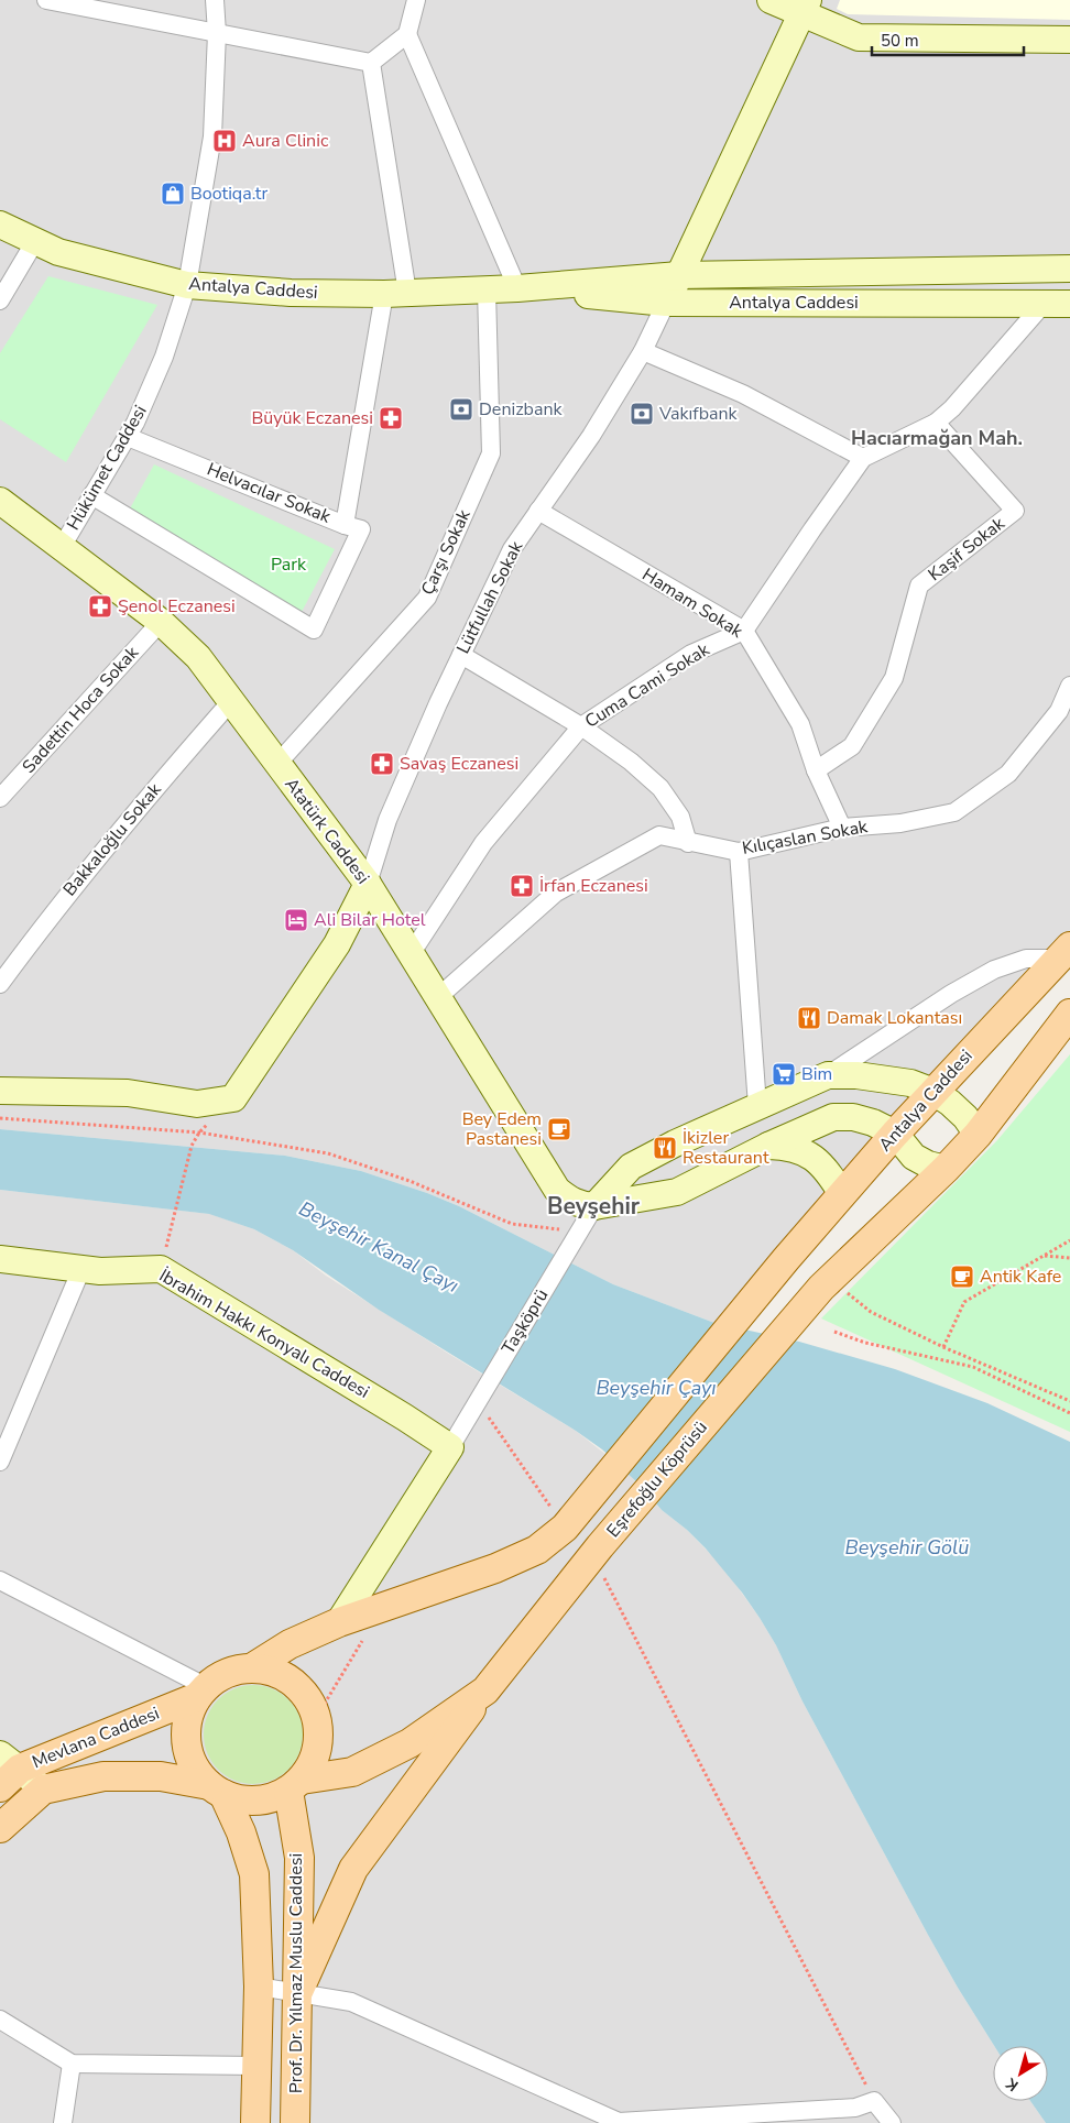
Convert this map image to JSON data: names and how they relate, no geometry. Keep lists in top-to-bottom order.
{
  "streets": {
    "main road": [
      "Antalya Caddesi",
      "Atatürk Caddesi",
      "İbrahim Hakkı Konyalı Caddesi",
      "Eşrefoğlu Köprüsü",
      "Mevlana Caddesi",
      "Prof. Dr. Yılmaz Muslu Caddesi"
    ],
    "street": [
      "Hükümet Caddesi",
      "Helvacılar Sokak",
      "Kaşif Sokak",
      "Çarşı Sokak",
      "Lütfullah Sokak",
      "Hamam Sokak",
      "Cuma Cami Sokak",
      "Sadettin Hoca Sokak",
      "Kılıçaslan Sokak",
      "Bakkaloğlu Sokak",
      "Taşköprü"
    ]
  },
  "crossings": [
    ["Antalya Caddesi", "Hükümet Caddesi"],
    ["Antalya Caddesi", "Helvacılar Sokak"],
    ["Antalya Caddesi", "Çarşı Sokak"],
    ["Antalya Caddesi", "Lütfullah Sokak"],
    ["Antalya Caddesi", "Atatürk Caddesi"],
    ["Hükümet Caddesi", "Helvacılar Sokak"],
    ["Hükümet Caddesi", "Atatürk Caddesi"],
    ["Kaşif Sokak", "Hamam Sokak"],
    ["Çarşı Sokak", "Atatürk Caddesi"],
    ["Lütfullah Sokak", "Hamam Sokak"],
    ["Lütfullah Sokak", "Atatürk Caddesi"],
    ["Hamam Sokak", "Cuma Cami Sokak"],
    ["Hamam Sokak", "Kılıçaslan Sokak"],
    ["Cuma Cami Sokak", "Atatürk Caddesi"],
    ["Sadettin Hoca Sokak", "Atatürk Caddesi"],
    ["Atatürk Caddesi", "Kılıçaslan Sokak"],
    ["Atatürk Caddesi", "Bakkaloğlu Sokak"],
    ["Atatürk Caddesi", "Taşköprü"],
    ["Taşköprü", "İbrahim Hakkı Konyalı Caddesi"],
    ["Mevlana Caddesi", "Prof. Dr. Yılmaz Muslu Caddesi"]
  ],
  "districts": ["Hacıarmağan Mah.", "Beyşehir"],
  "water": ["Beyşehir Kanal Çayı", "Beyşehir Çayı", "Beyşehir Gölü"],
  "parks": ["Park"],
  "places": {
    "hospital": ["Aura Clinic"],
    "shop": ["Bootiqa.tr"],
    "bank": ["Denizbank", "Vakıfbank"],
    "pharmacy": [
      "Büyük Eczanesi",
      "Şenol Eczanesi",
      "Savaş Eczanesi",
      "İrfan Eczanesi"
    ],
    "hotel": ["Ali Bilar Hotel"],
    "restaurant": ["Damak Lokantası", "İkizler Restaurant"],
    "supermarket": ["Bim"],
    "cafe": ["Bey Edem Pastanesi", "Antik Kafe"]
  },
  "scale_bar": "50 m",
  "north": "bottom left"
}
